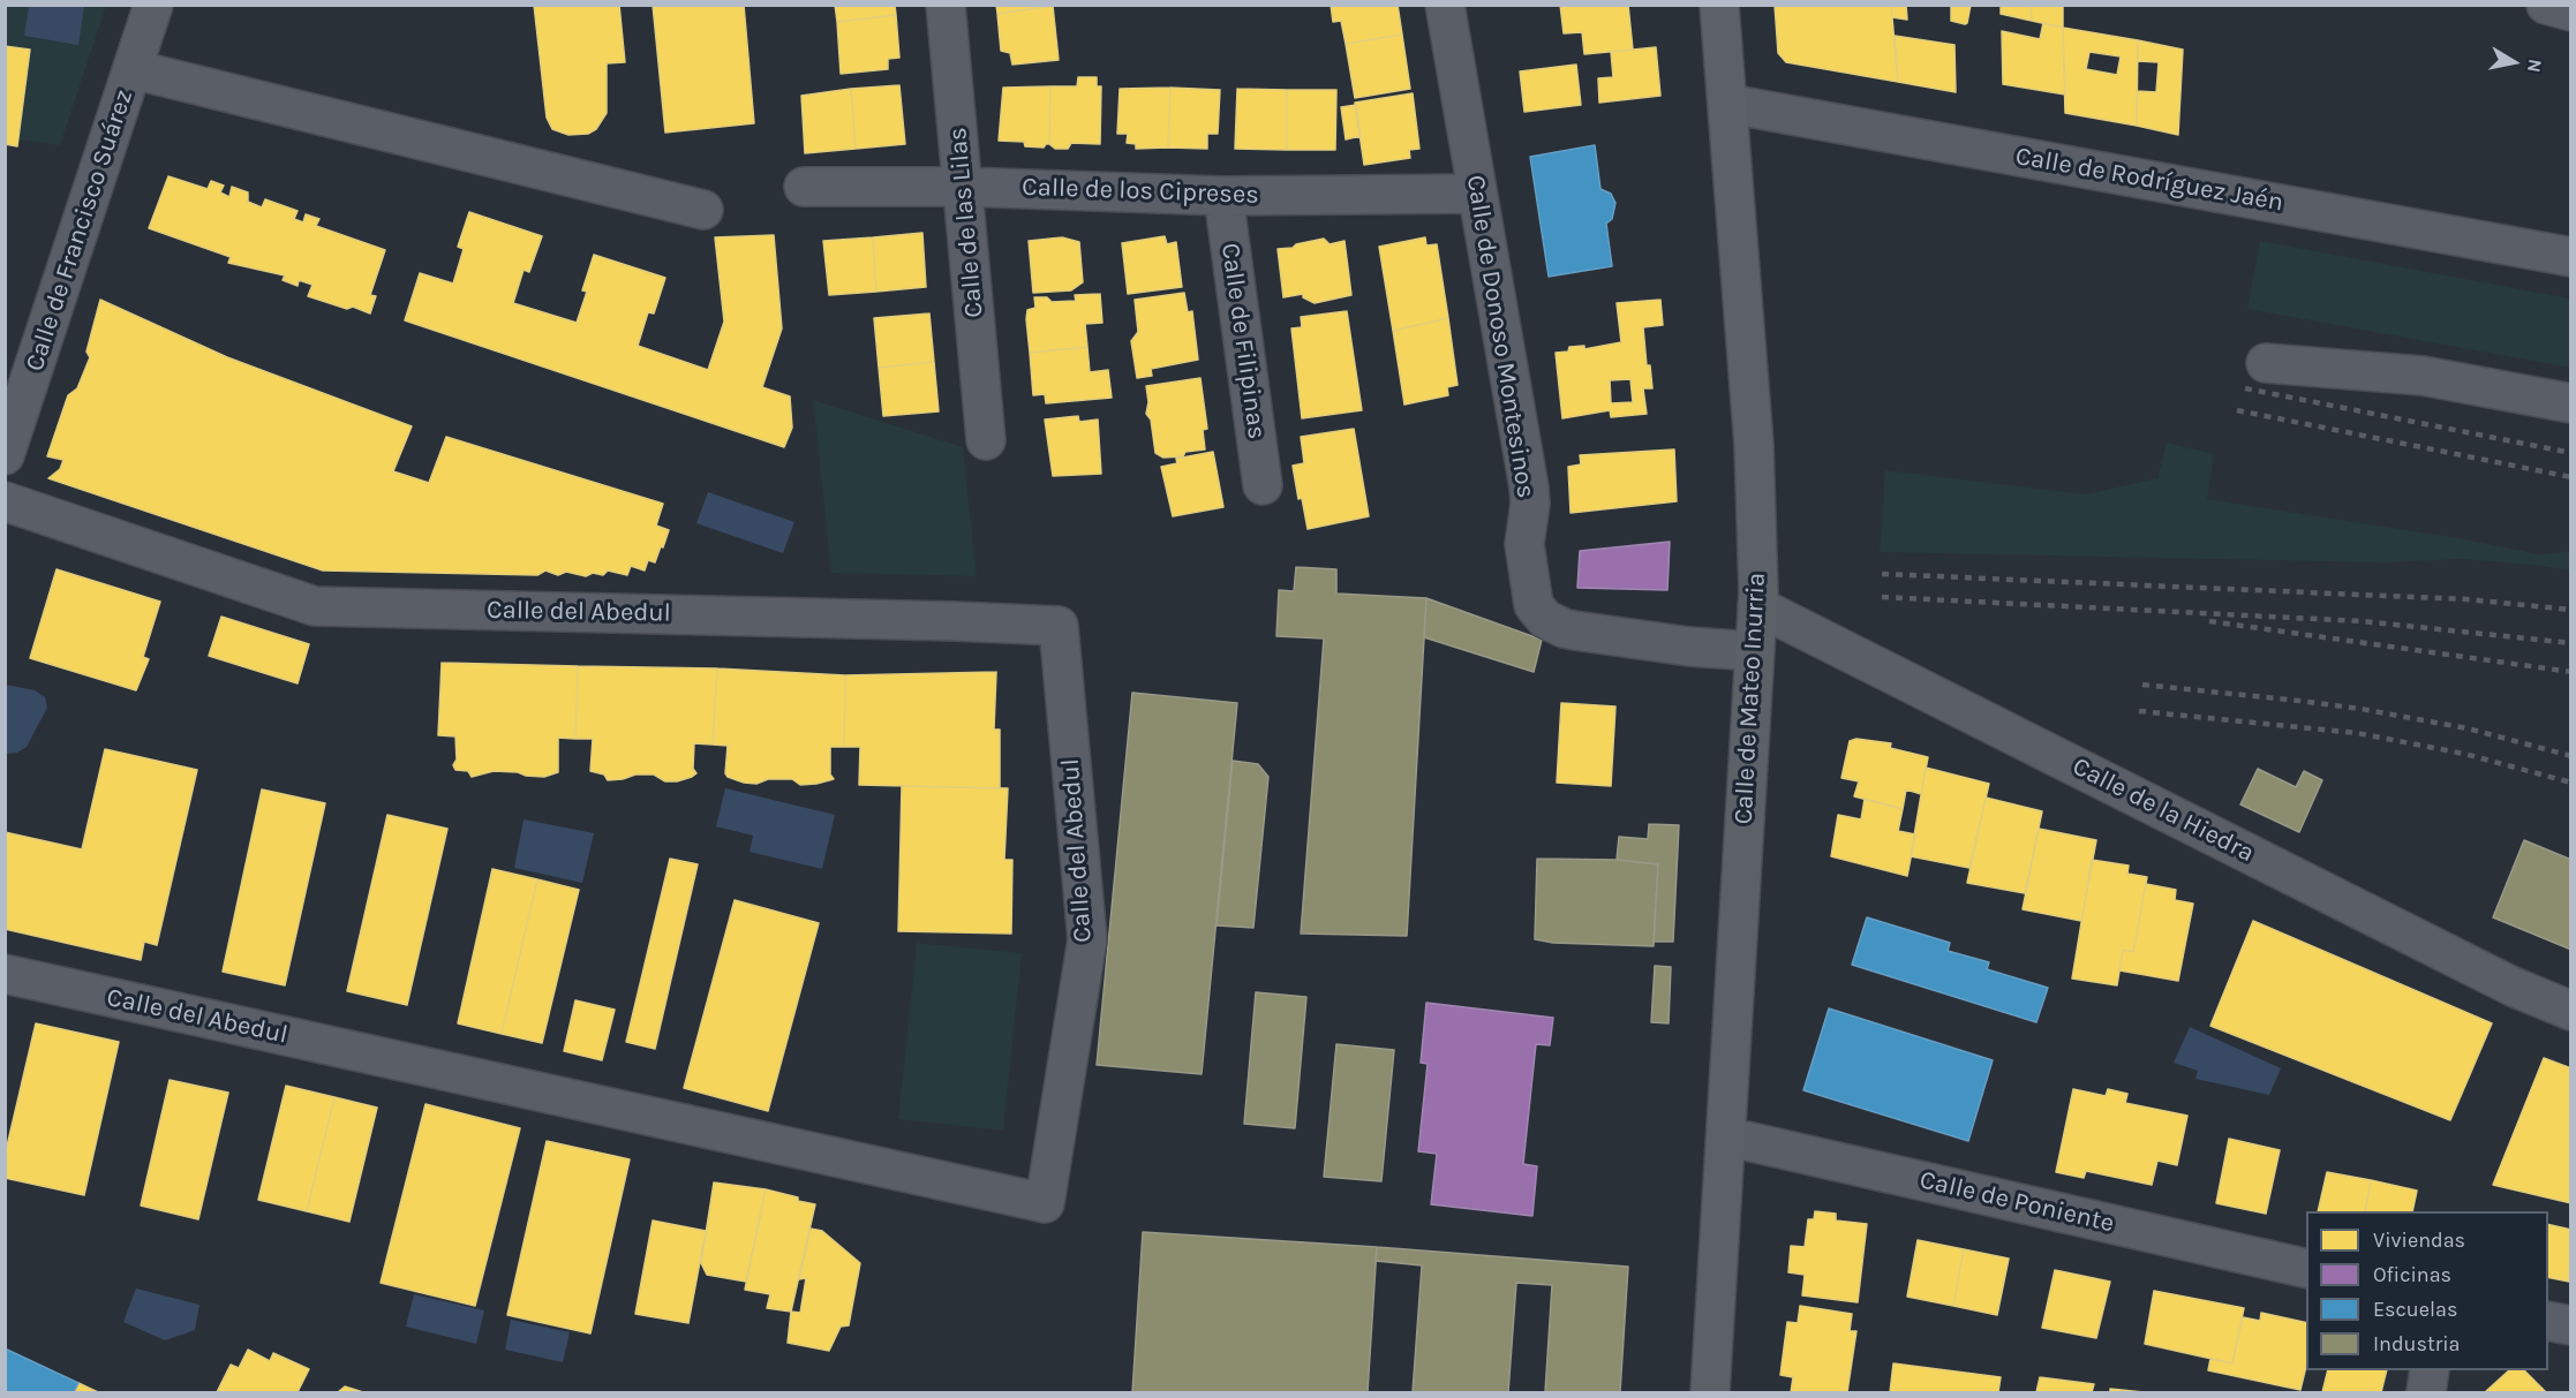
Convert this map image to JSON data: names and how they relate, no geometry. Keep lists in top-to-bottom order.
{
  "streets": {
    "main road": ["Calle de Mateo Inurria"],
    "street": [
      "Calle de Rodríguez Jaén",
      "Calle de los Cipreses",
      "Calle de las Lilas",
      "Calle de Francisco Suárez",
      "Calle de Donoso Montesinos",
      "Calle de Filipinas",
      "Calle del Abedul",
      "Calle de la Hiedra",
      "Calle de Poniente"
    ]
  },
  "crossings": [
    ["Calle de Rodríguez Jaén", "Calle de Mateo Inurria"],
    ["Calle de los Cipreses", "Calle de las Lilas"],
    ["Calle de los Cipreses", "Calle de Donoso Montesinos"],
    ["Calle de los Cipreses", "Calle de Filipinas"],
    ["Calle de Donoso Montesinos", "Calle de Mateo Inurria"],
    ["Calle de Mateo Inurria", "Calle de la Hiedra"],
    ["Calle de Mateo Inurria", "Calle de Poniente"]
  ],
  "legend": [
    "Viviendas",
    "Oficinas",
    "Escuelas",
    "Industria"
  ],
  "north": "right"
}
